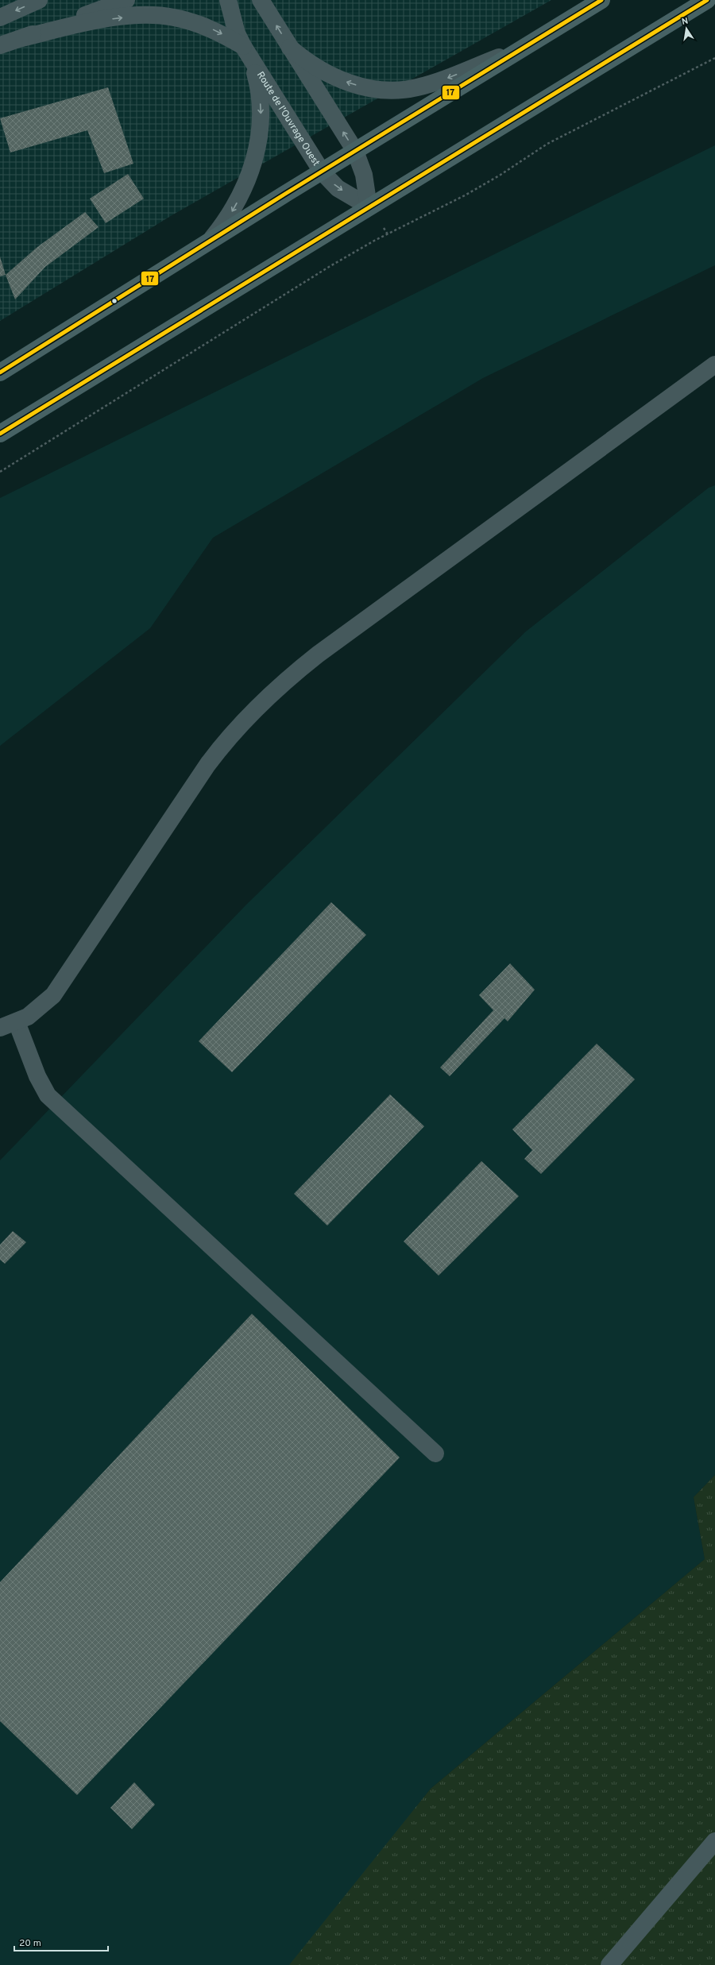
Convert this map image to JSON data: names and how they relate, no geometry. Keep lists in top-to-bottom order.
{
  "streets": {
    "street": ["Route de l'Ouvrage Ouest"]
  },
  "one_way": ["Route de l'Ouvrage Ouest"],
  "lines": ["transit line 17"],
  "scale_bar": "20 m",
  "north": "top"
}
